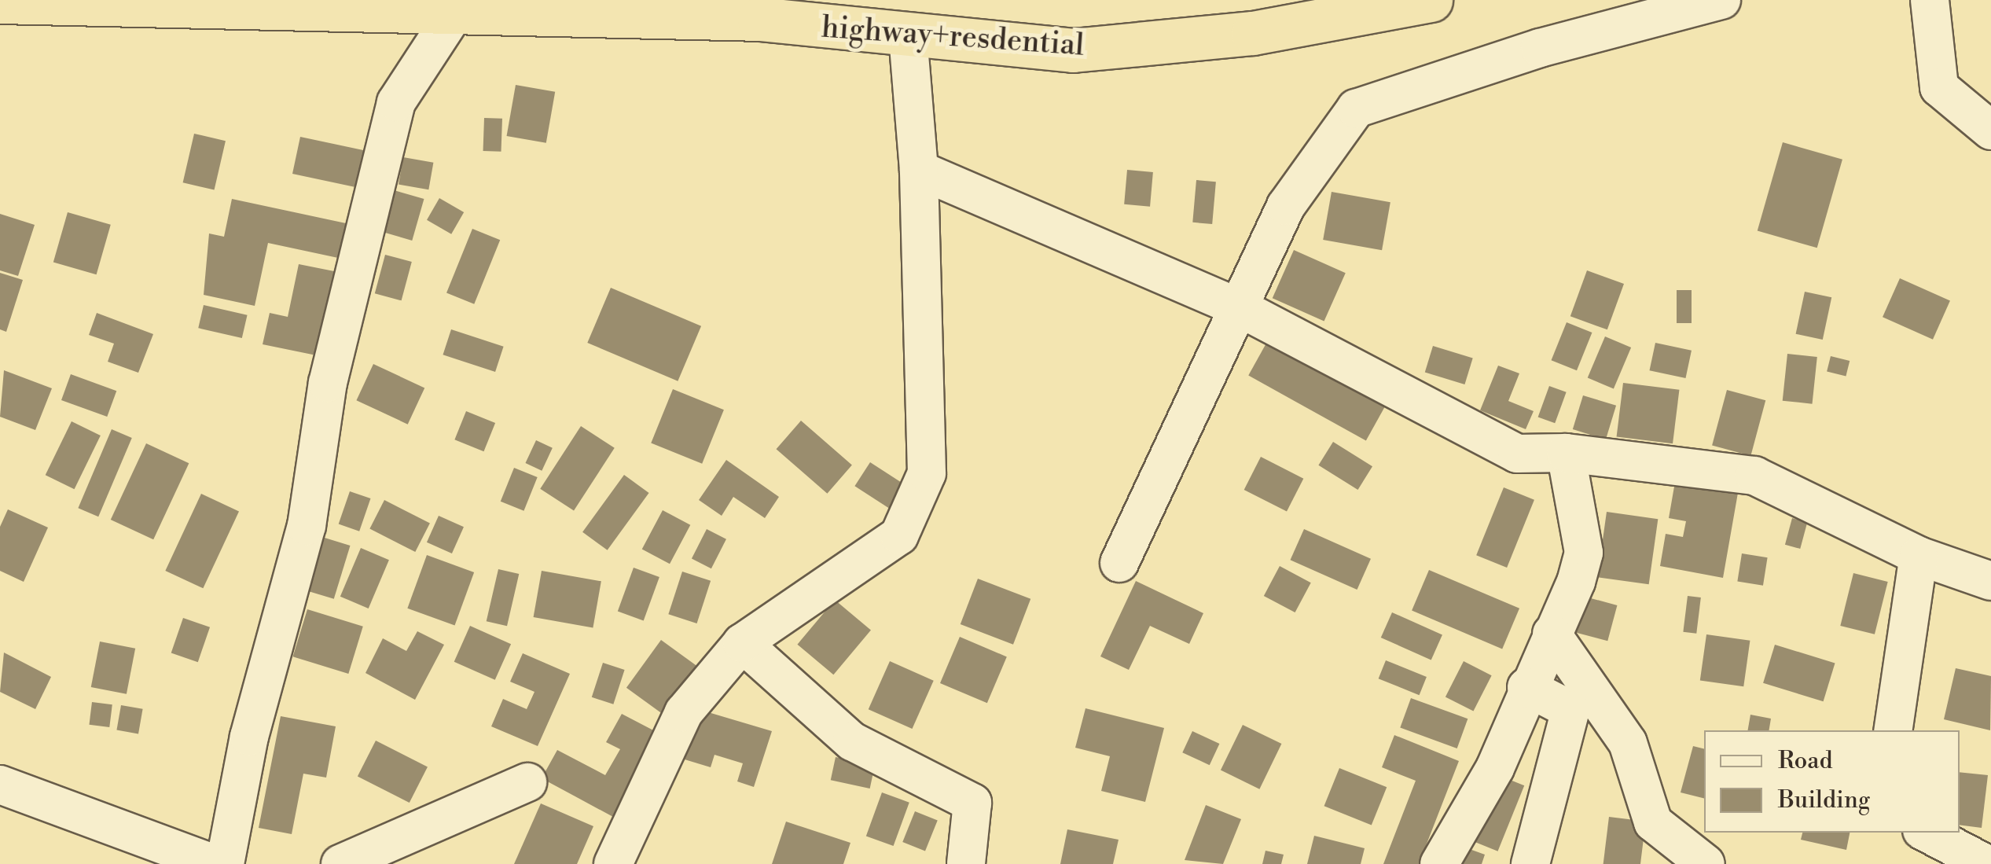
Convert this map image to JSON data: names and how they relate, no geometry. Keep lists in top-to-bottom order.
{
  "streets": {
    "highway": ["highway+resdential"]
  },
  "legend": ["Road", "Building"]
}
